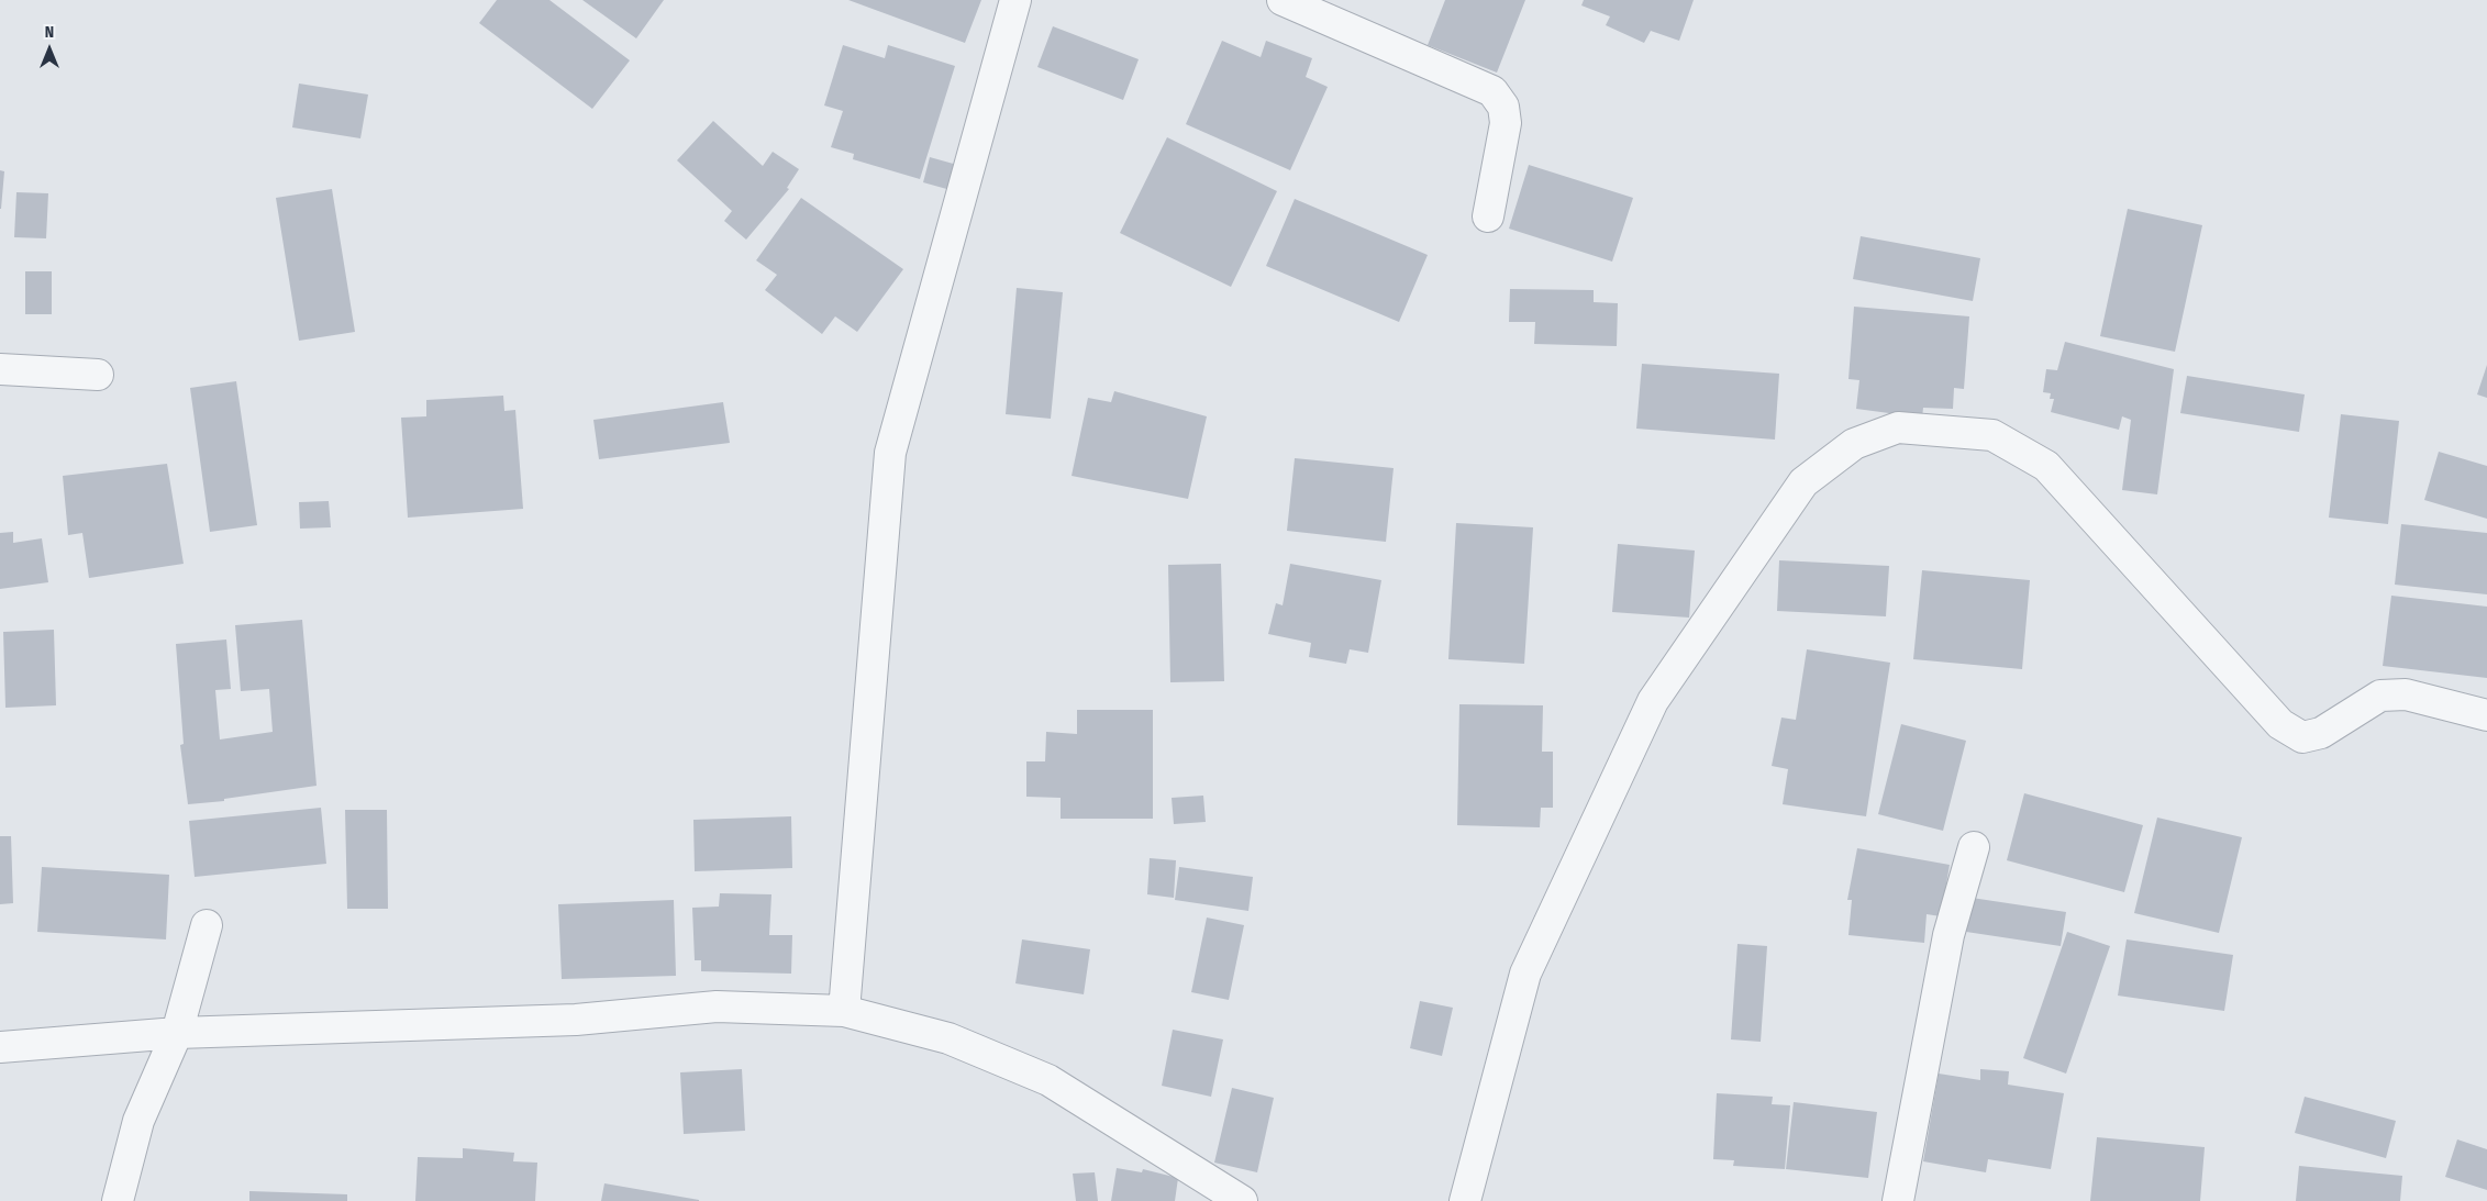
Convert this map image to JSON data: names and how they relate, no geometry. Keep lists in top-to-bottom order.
{
  "north": "top"
}
